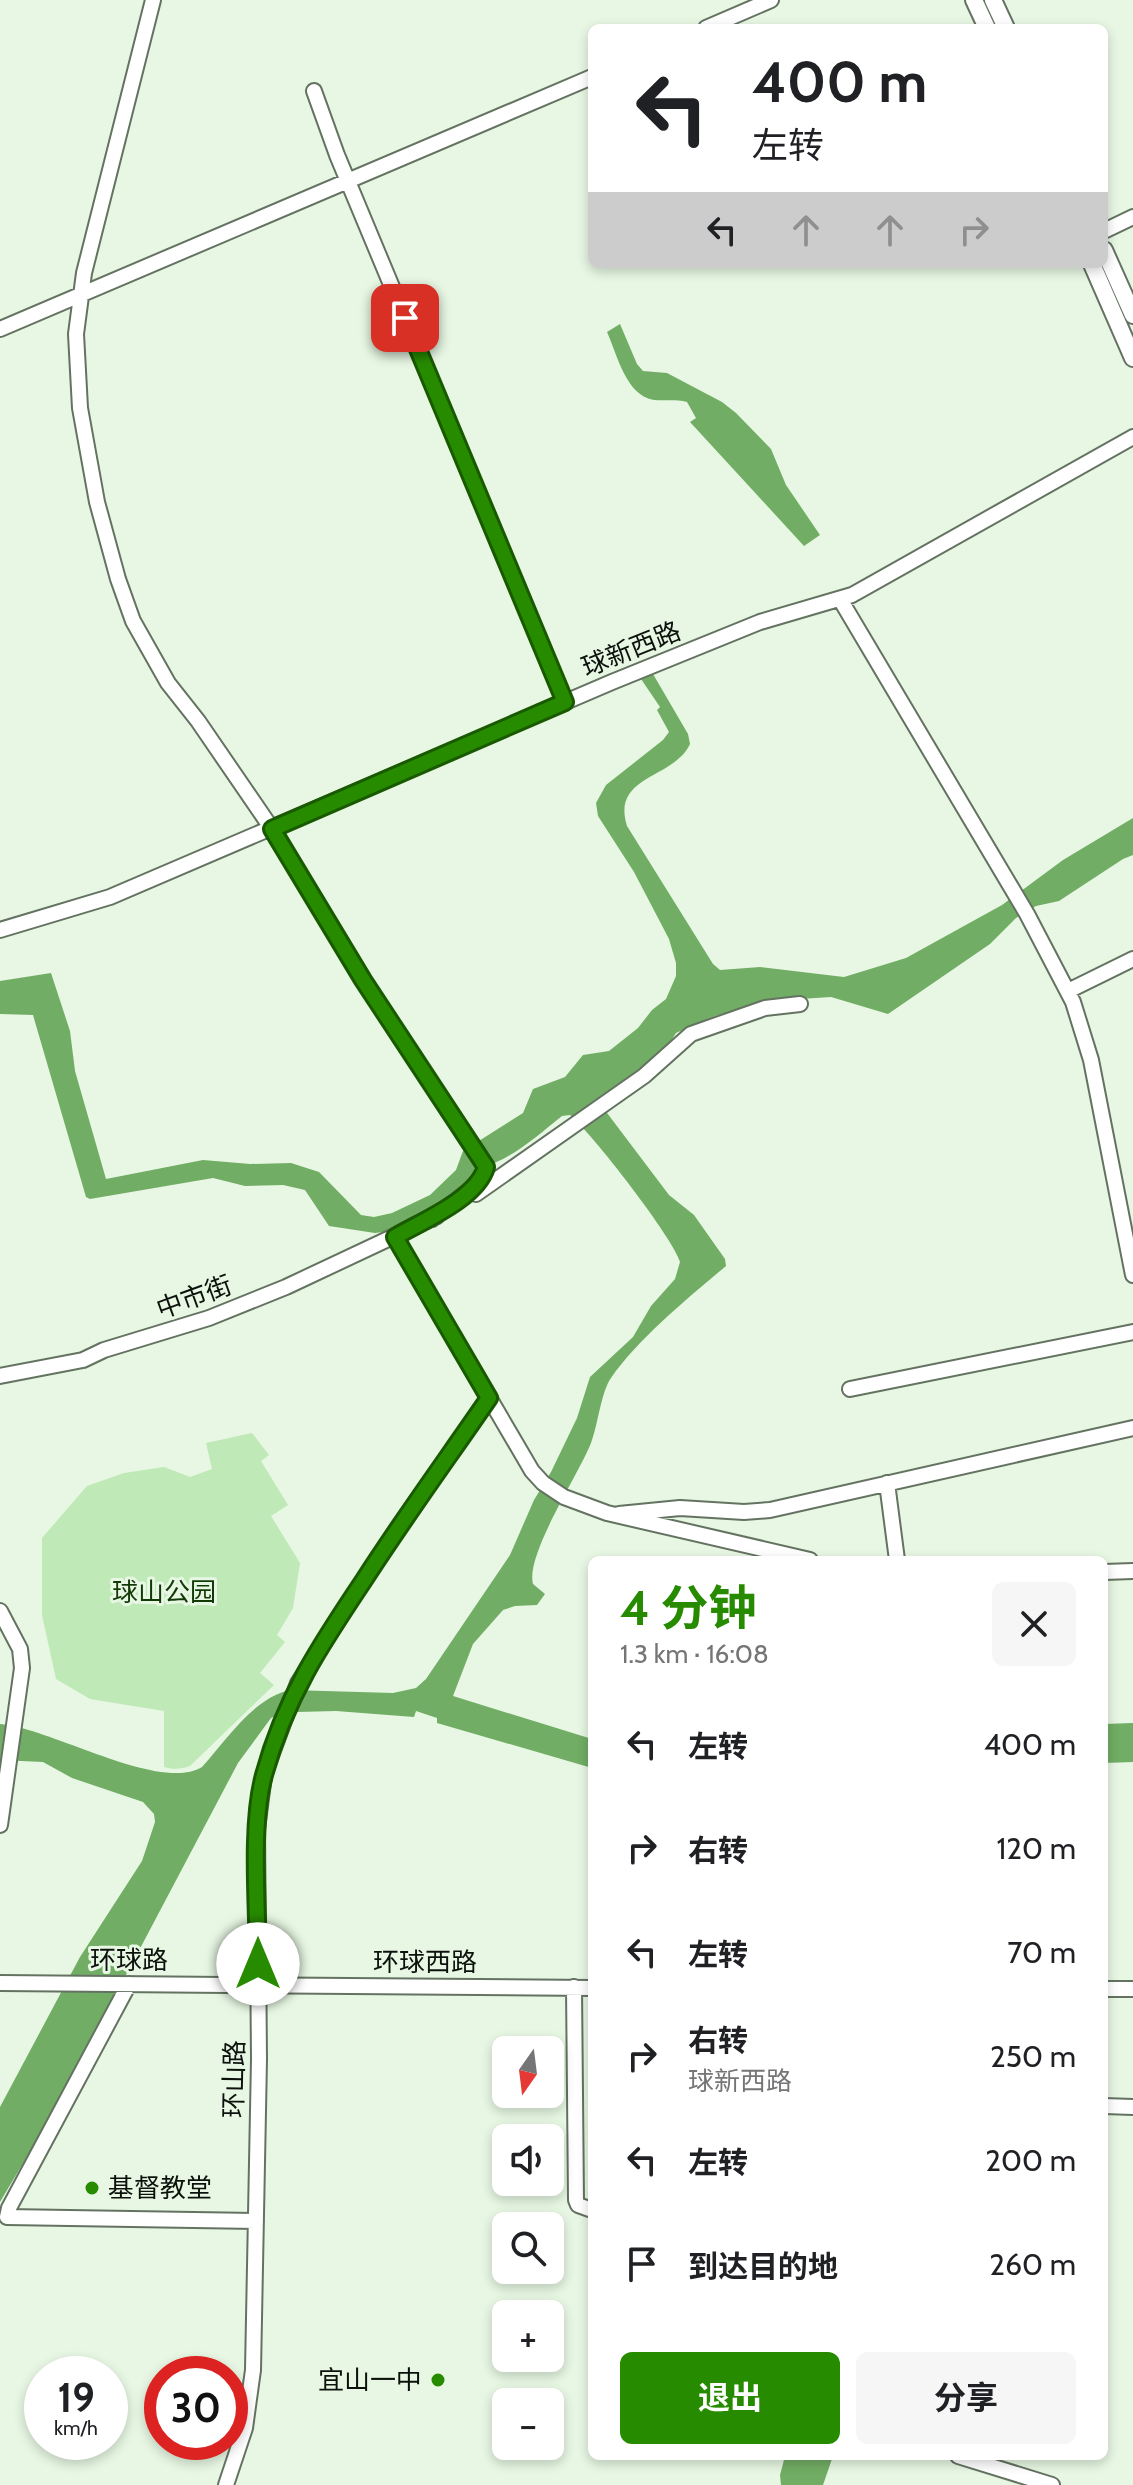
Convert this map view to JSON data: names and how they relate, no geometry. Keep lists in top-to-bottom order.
{
  "streets": {
    "street": [
      "球新西路",
      "中市街",
      "环球路",
      "环球西路",
      "环山路"
    ]
  },
  "crossings": [
    ["环球路", "环球西路"],
    ["环球路", "环山路"],
    ["环球西路", "环山路"]
  ],
  "parks": ["球山公园"],
  "places": ["基督教堂", "宜山一中"],
  "north": "bottom",
  "page": {
    "turn": ["400 m", "左转"],
    "heading": ["4 分钟", "1.3 km · 16:08"],
    "list": [
      {
        "name": "左转",
        "value": "400 m"
      },
      {
        "name": "右转",
        "value": "120 m"
      },
      {
        "name": "左转",
        "value": "70 m"
      },
      {
        "name": "右转",
        "note": "球新西路",
        "value": "250 m"
      },
      {
        "name": "左转",
        "value": "200 m"
      },
      {
        "name": "到达目的地",
        "value": "260 m"
      }
    ],
    "map_buttons": ["+", "−"],
    "buttons": ["退出", "分享"],
    "speed": "19 km/h",
    "limit": "30"
  }
}
